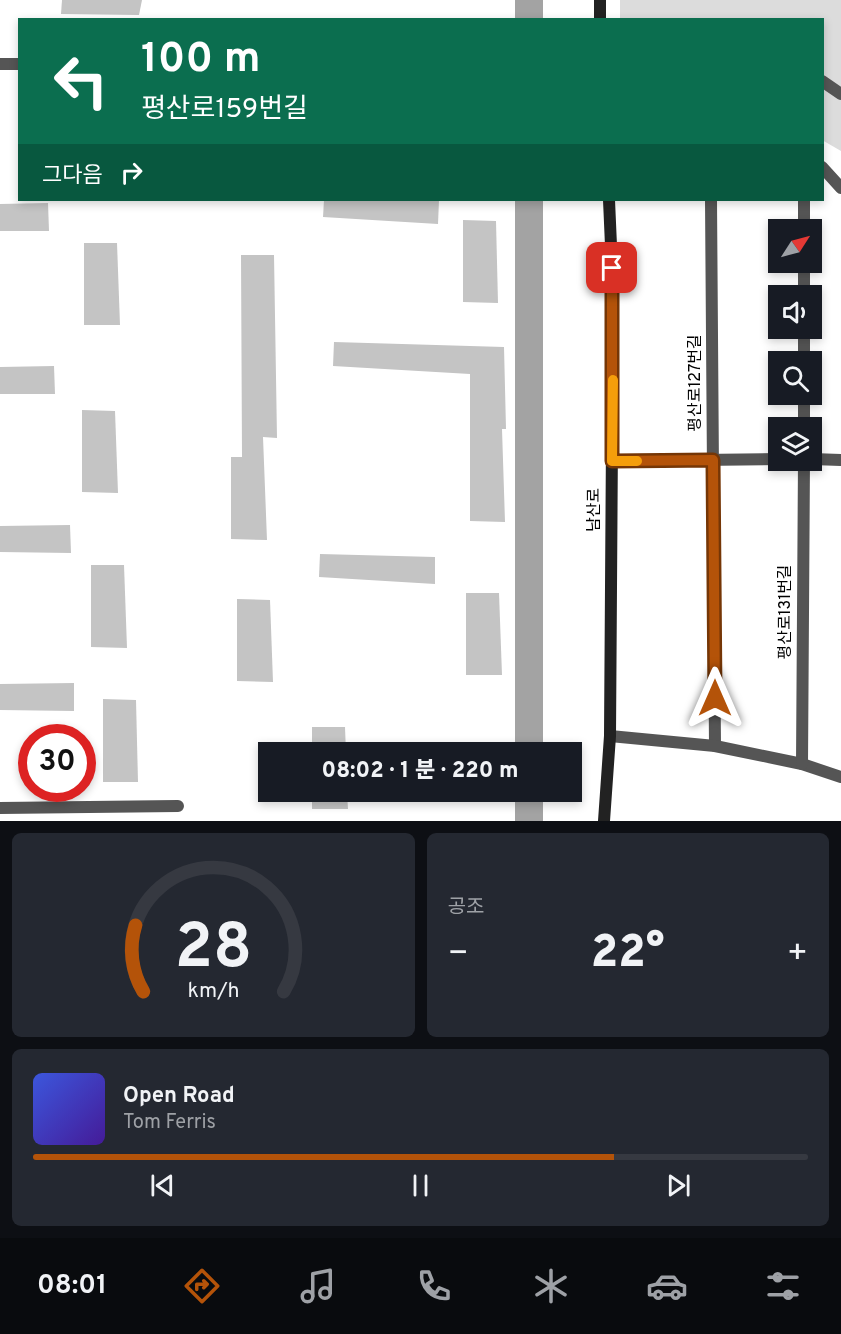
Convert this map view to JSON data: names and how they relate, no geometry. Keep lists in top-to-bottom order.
{
  "streets": {
    "main road": ["남산로"],
    "street": ["평산로127번길", "평산로131번길"]
  },
  "north": "top right",
  "page": {
    "turn": ["100 m", "평산로159번길"],
    "then": "그다음",
    "limit": "30",
    "trip": "08:02 · 1 분 · 220 m",
    "tile": "공조",
    "heat": ["−", "22°", "+"],
    "song": ["Open Road", "Tom Ferris"],
    "tabs": "08:01",
    "gauge": ["28", "km/h"]
  }
}
